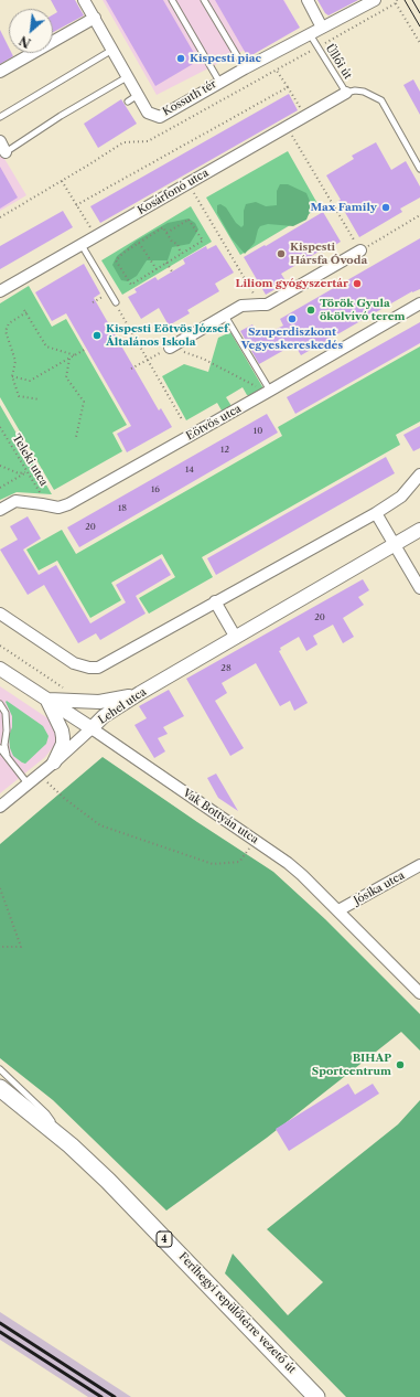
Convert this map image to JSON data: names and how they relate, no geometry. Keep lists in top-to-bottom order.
{
  "streets": {
    "main road": ["4", "Ferihegyi repülőtérre vezető út"],
    "street": [
      "Kossuth tér",
      "Kosárfonó utca",
      "Eötvös utca",
      "Lehel utca",
      "Vak Bottyán utca",
      "Jósika utca"
    ],
    "lane": ["Üllői út"],
    "path": ["Teleki utca"]
  },
  "crossings": [
    ["Üllői út", "Kossuth tér"],
    ["Üllői út", "Kosárfonó utca"],
    ["Eötvös utca", "Teleki utca"],
    ["Lehel utca", "Vak Bottyán utca"],
    ["Vak Bottyán utca", "Jósika utca"]
  ],
  "places": [
    "Kispesti piac",
    "Max Family",
    "Kispesti Hársfa Óvoda",
    "Liliom gyógyszertár",
    "Török Gyula ökölvívó terem",
    "Szuperdiszkont Vegyeskereskedés",
    "Kispesti Eötvös József Általános Iskola",
    "BIHAP Sportcentrum"
  ],
  "house_numbers": [
    "10",
    "12",
    "14",
    "16",
    "18",
    "20",
    "20",
    "28"
  ],
  "north": "bottom left"
}
